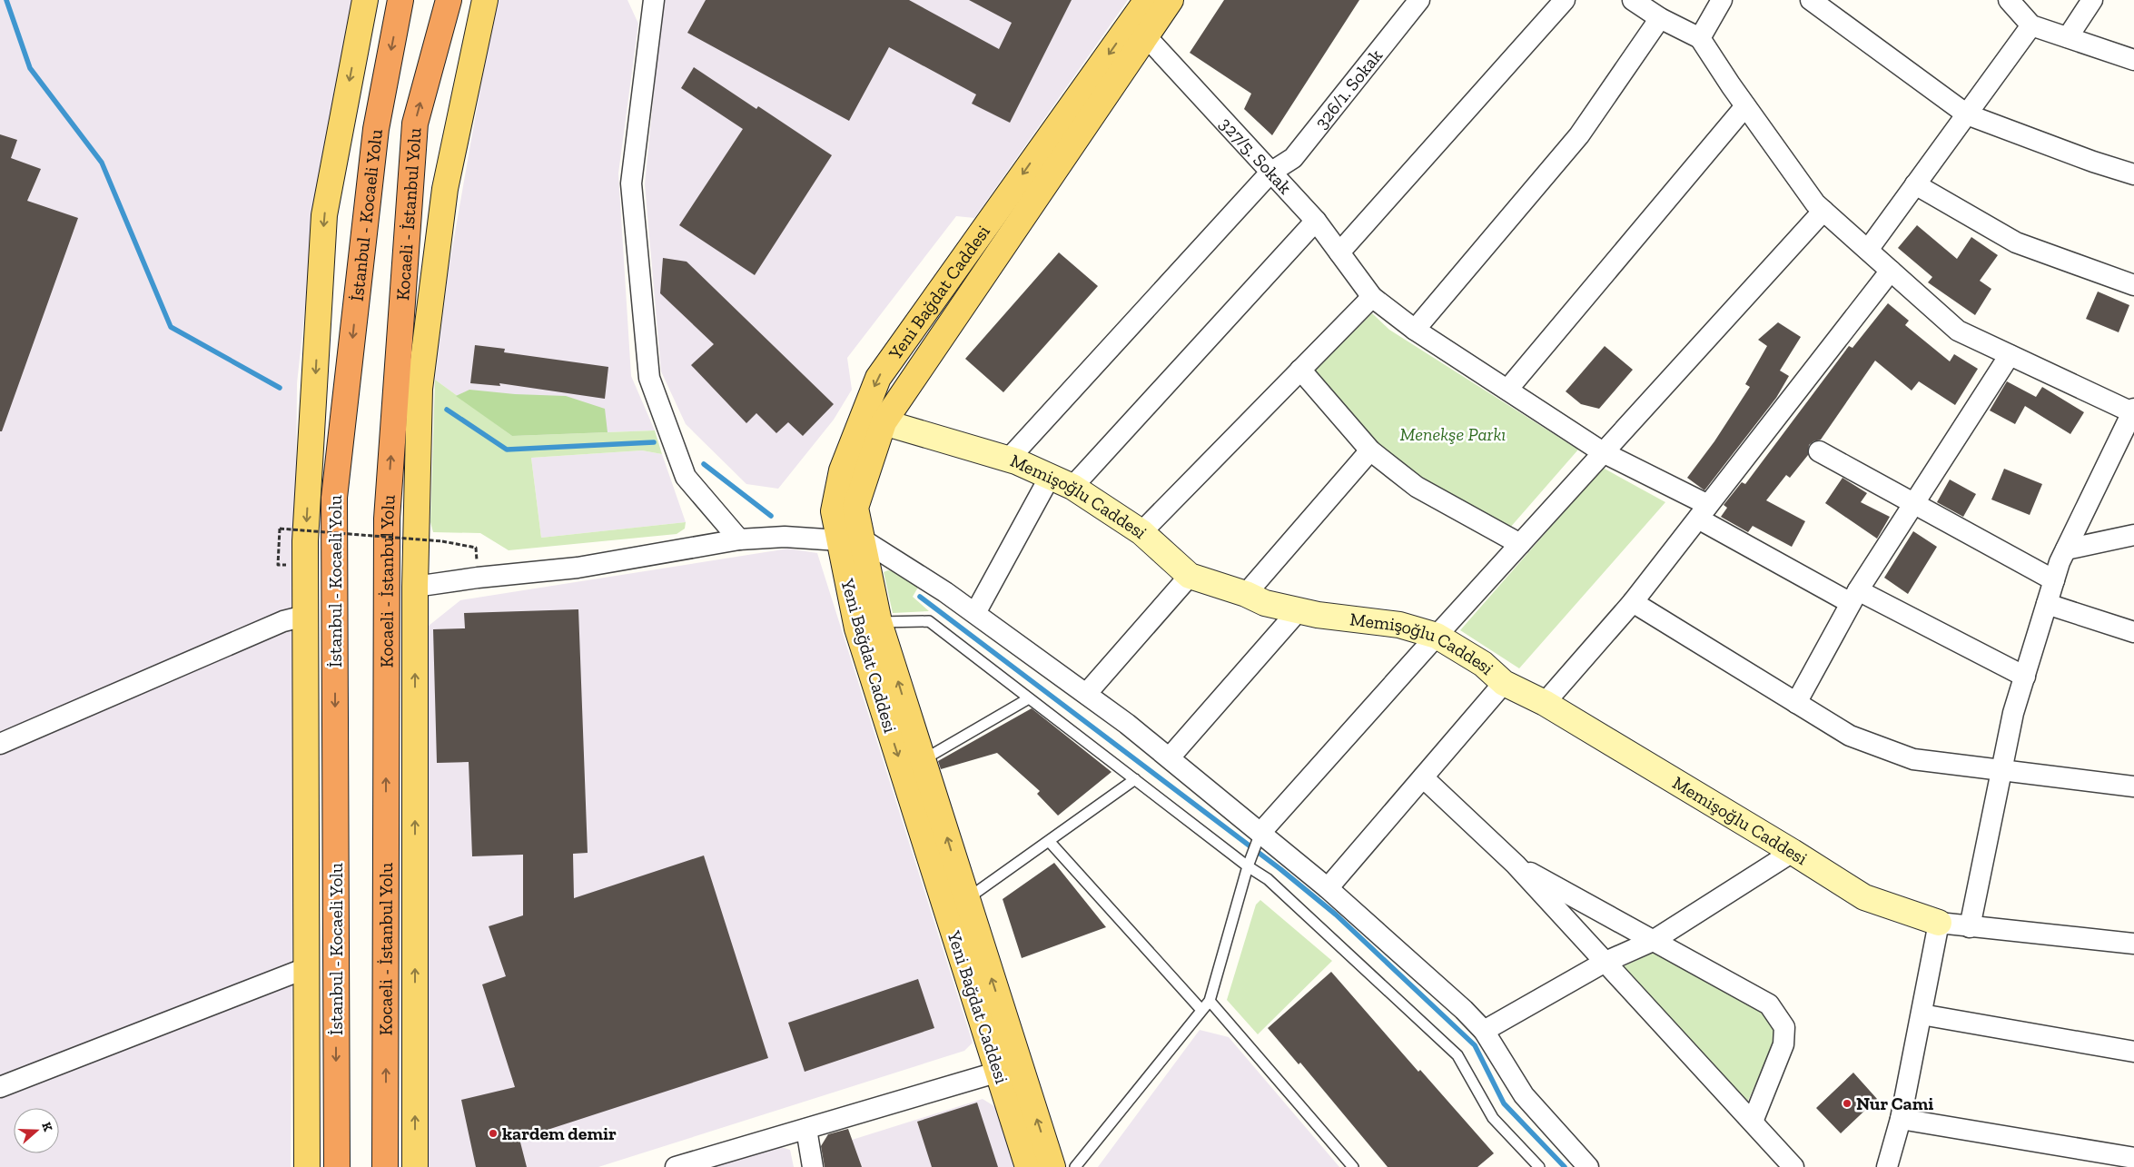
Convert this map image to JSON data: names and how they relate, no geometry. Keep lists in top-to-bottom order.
{
  "streets": {
    "highway": ["Kocaeli - İstanbul Yolu", "İstanbul - Kocaeli Yolu"],
    "main road": ["Yeni Bağdat Caddesi"],
    "street": ["326/1. Sokak", "327/5. Sokak", "Memişoğlu Caddesi"]
  },
  "crossings": [
    ["326/1. Sokak", "327/5. Sokak"],
    ["326/1. Sokak", "Memişoğlu Caddesi"],
    ["327/5. Sokak", "Yeni Bağdat Caddesi"],
    ["Yeni Bağdat Caddesi", "Memişoğlu Caddesi"]
  ],
  "one_way": ["Kocaeli - İstanbul Yolu", "İstanbul - Kocaeli Yolu"],
  "parks": ["Menekşe Parkı"],
  "places": ["Nur Cami", "kardem demir"],
  "north": "right"
}
